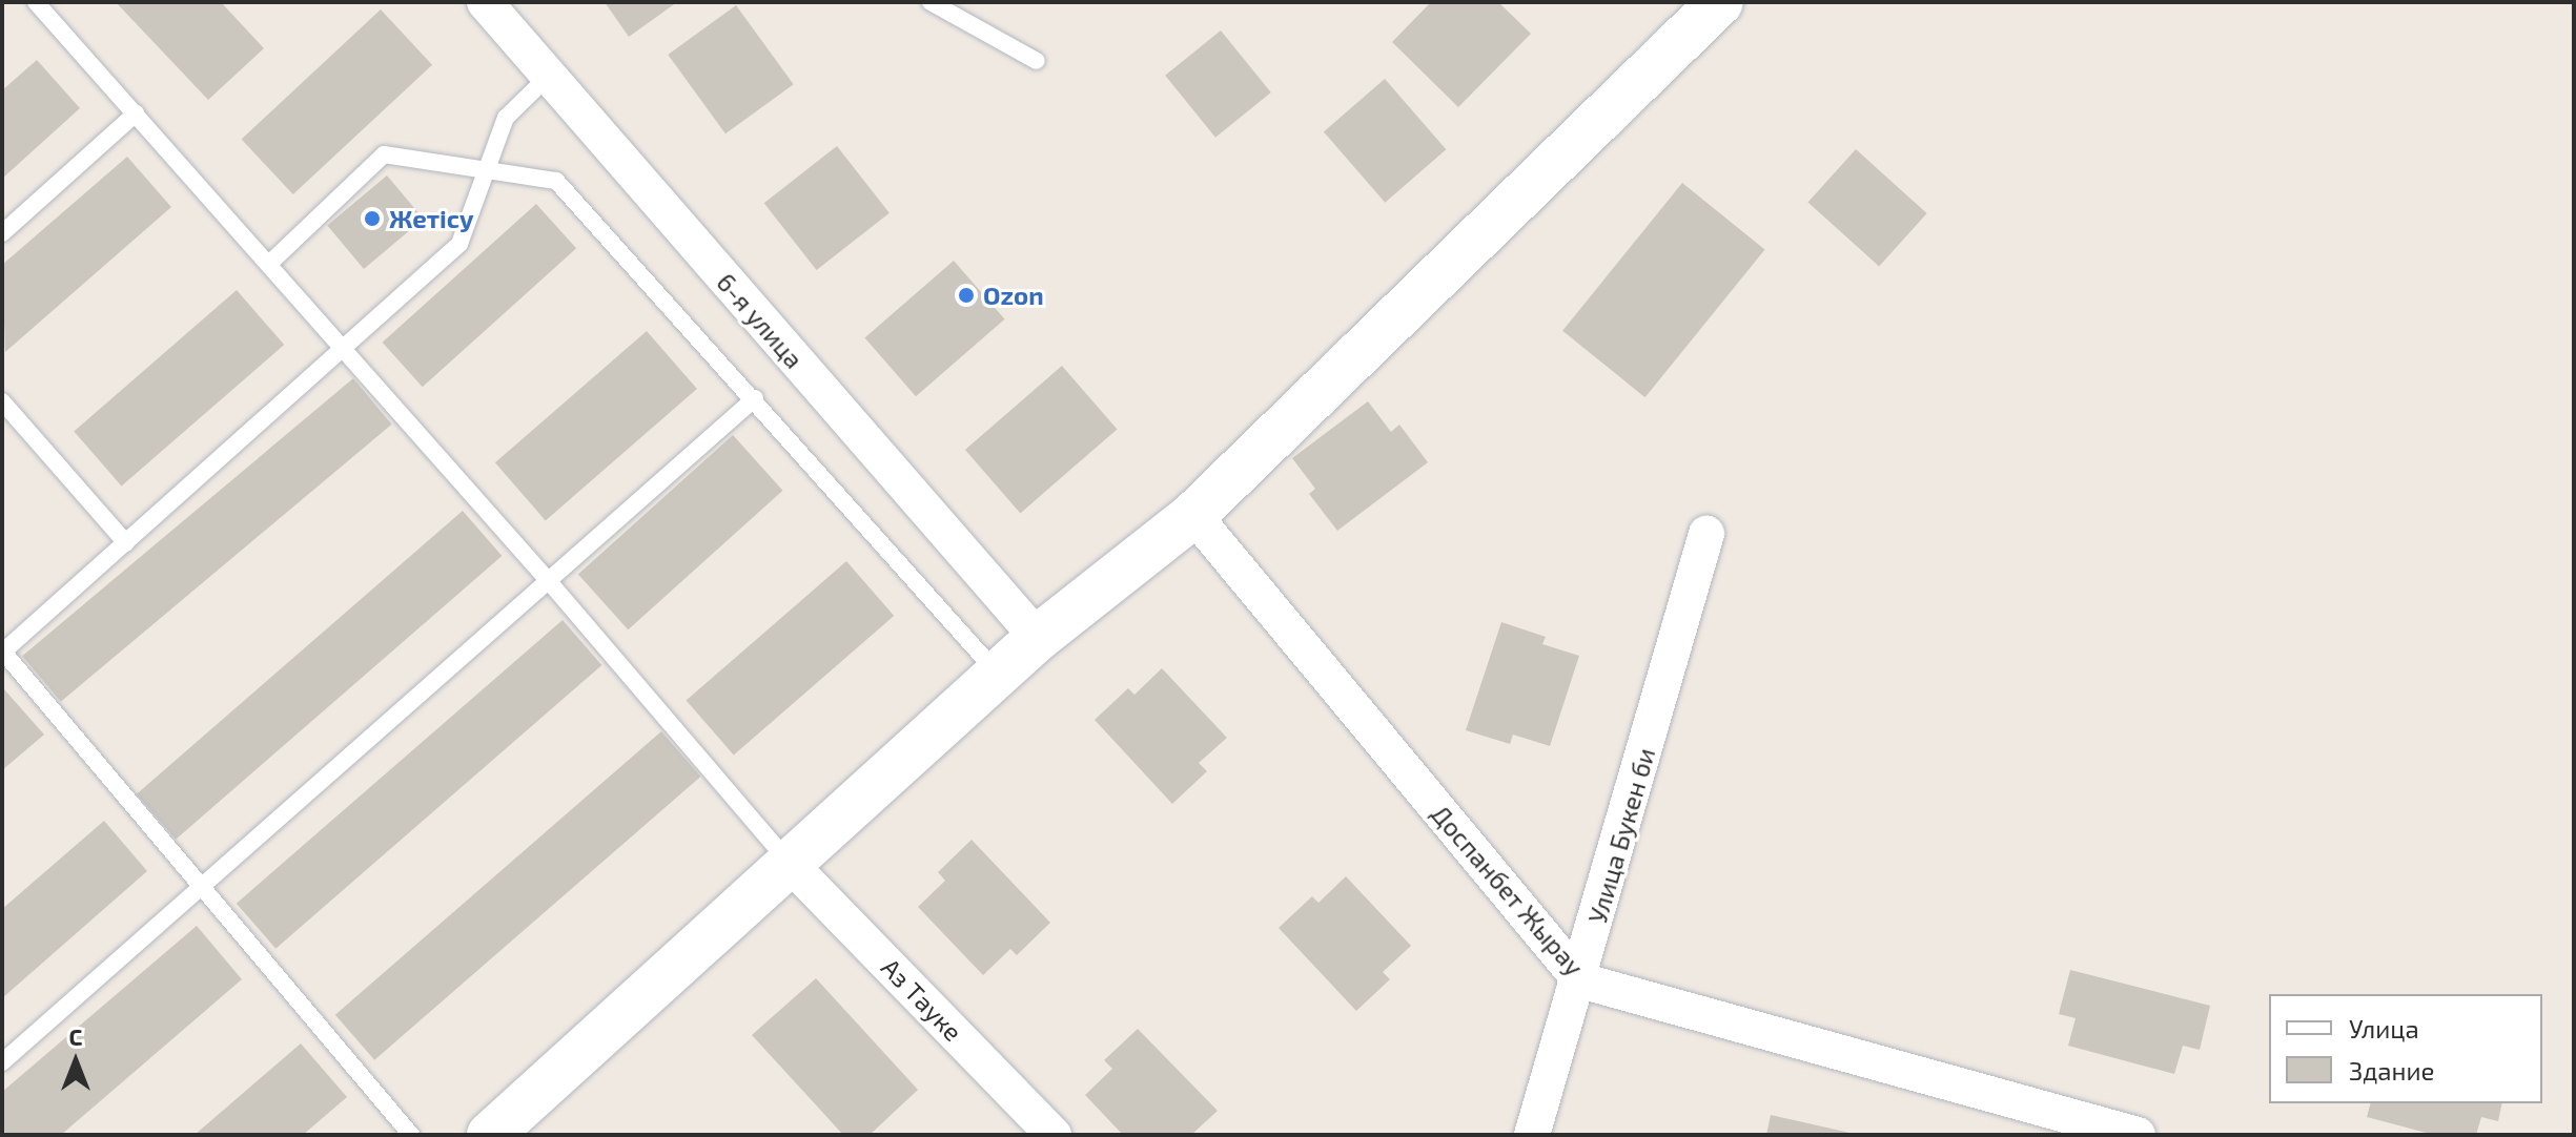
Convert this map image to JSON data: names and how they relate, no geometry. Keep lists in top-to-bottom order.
{
  "streets": {
    "street": [
      "6-я улица",
      "Улица Букен би",
      "Доспанбет Жырау",
      "Аз Тауке"
    ]
  },
  "crossings": [
    ["Улица Букен би", "Доспанбет Жырау"]
  ],
  "places": ["Жетісу", "Ozon"],
  "legend": ["Улица", "Здание"],
  "north": "top"
}
